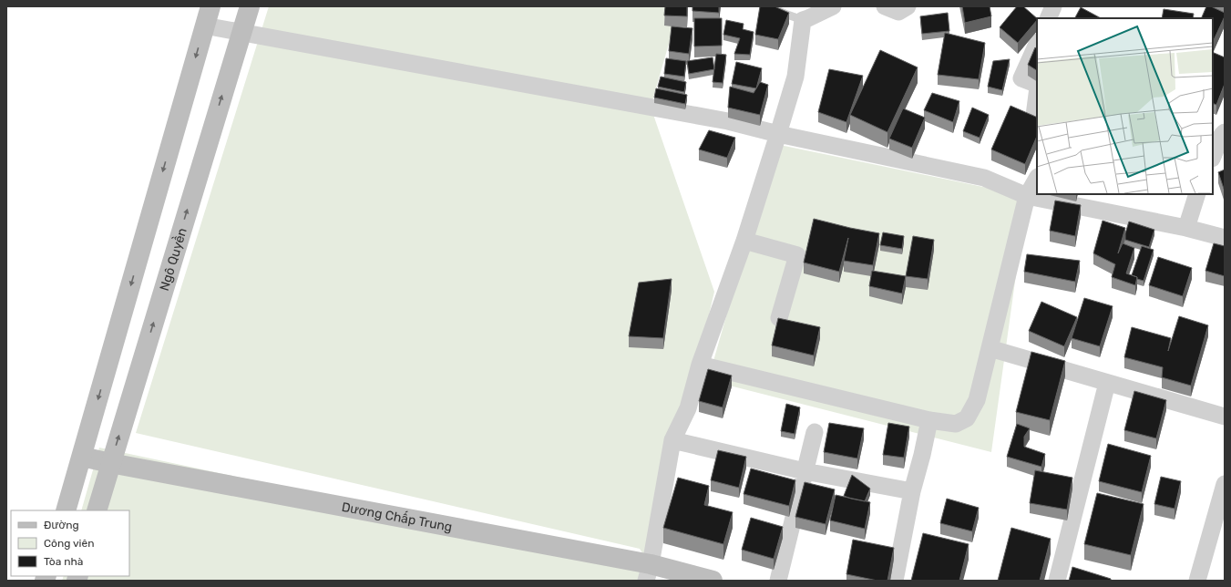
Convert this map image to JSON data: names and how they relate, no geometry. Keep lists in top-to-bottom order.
{
  "streets": {
    "main road": ["Ngô Quyền", "Dương Chấp Trung"]
  },
  "crossings": [
    ["Ngô Quyền", "Dương Chấp Trung"]
  ],
  "legend": ["Đường", "Công viên", "Tòa nhà"]
}
